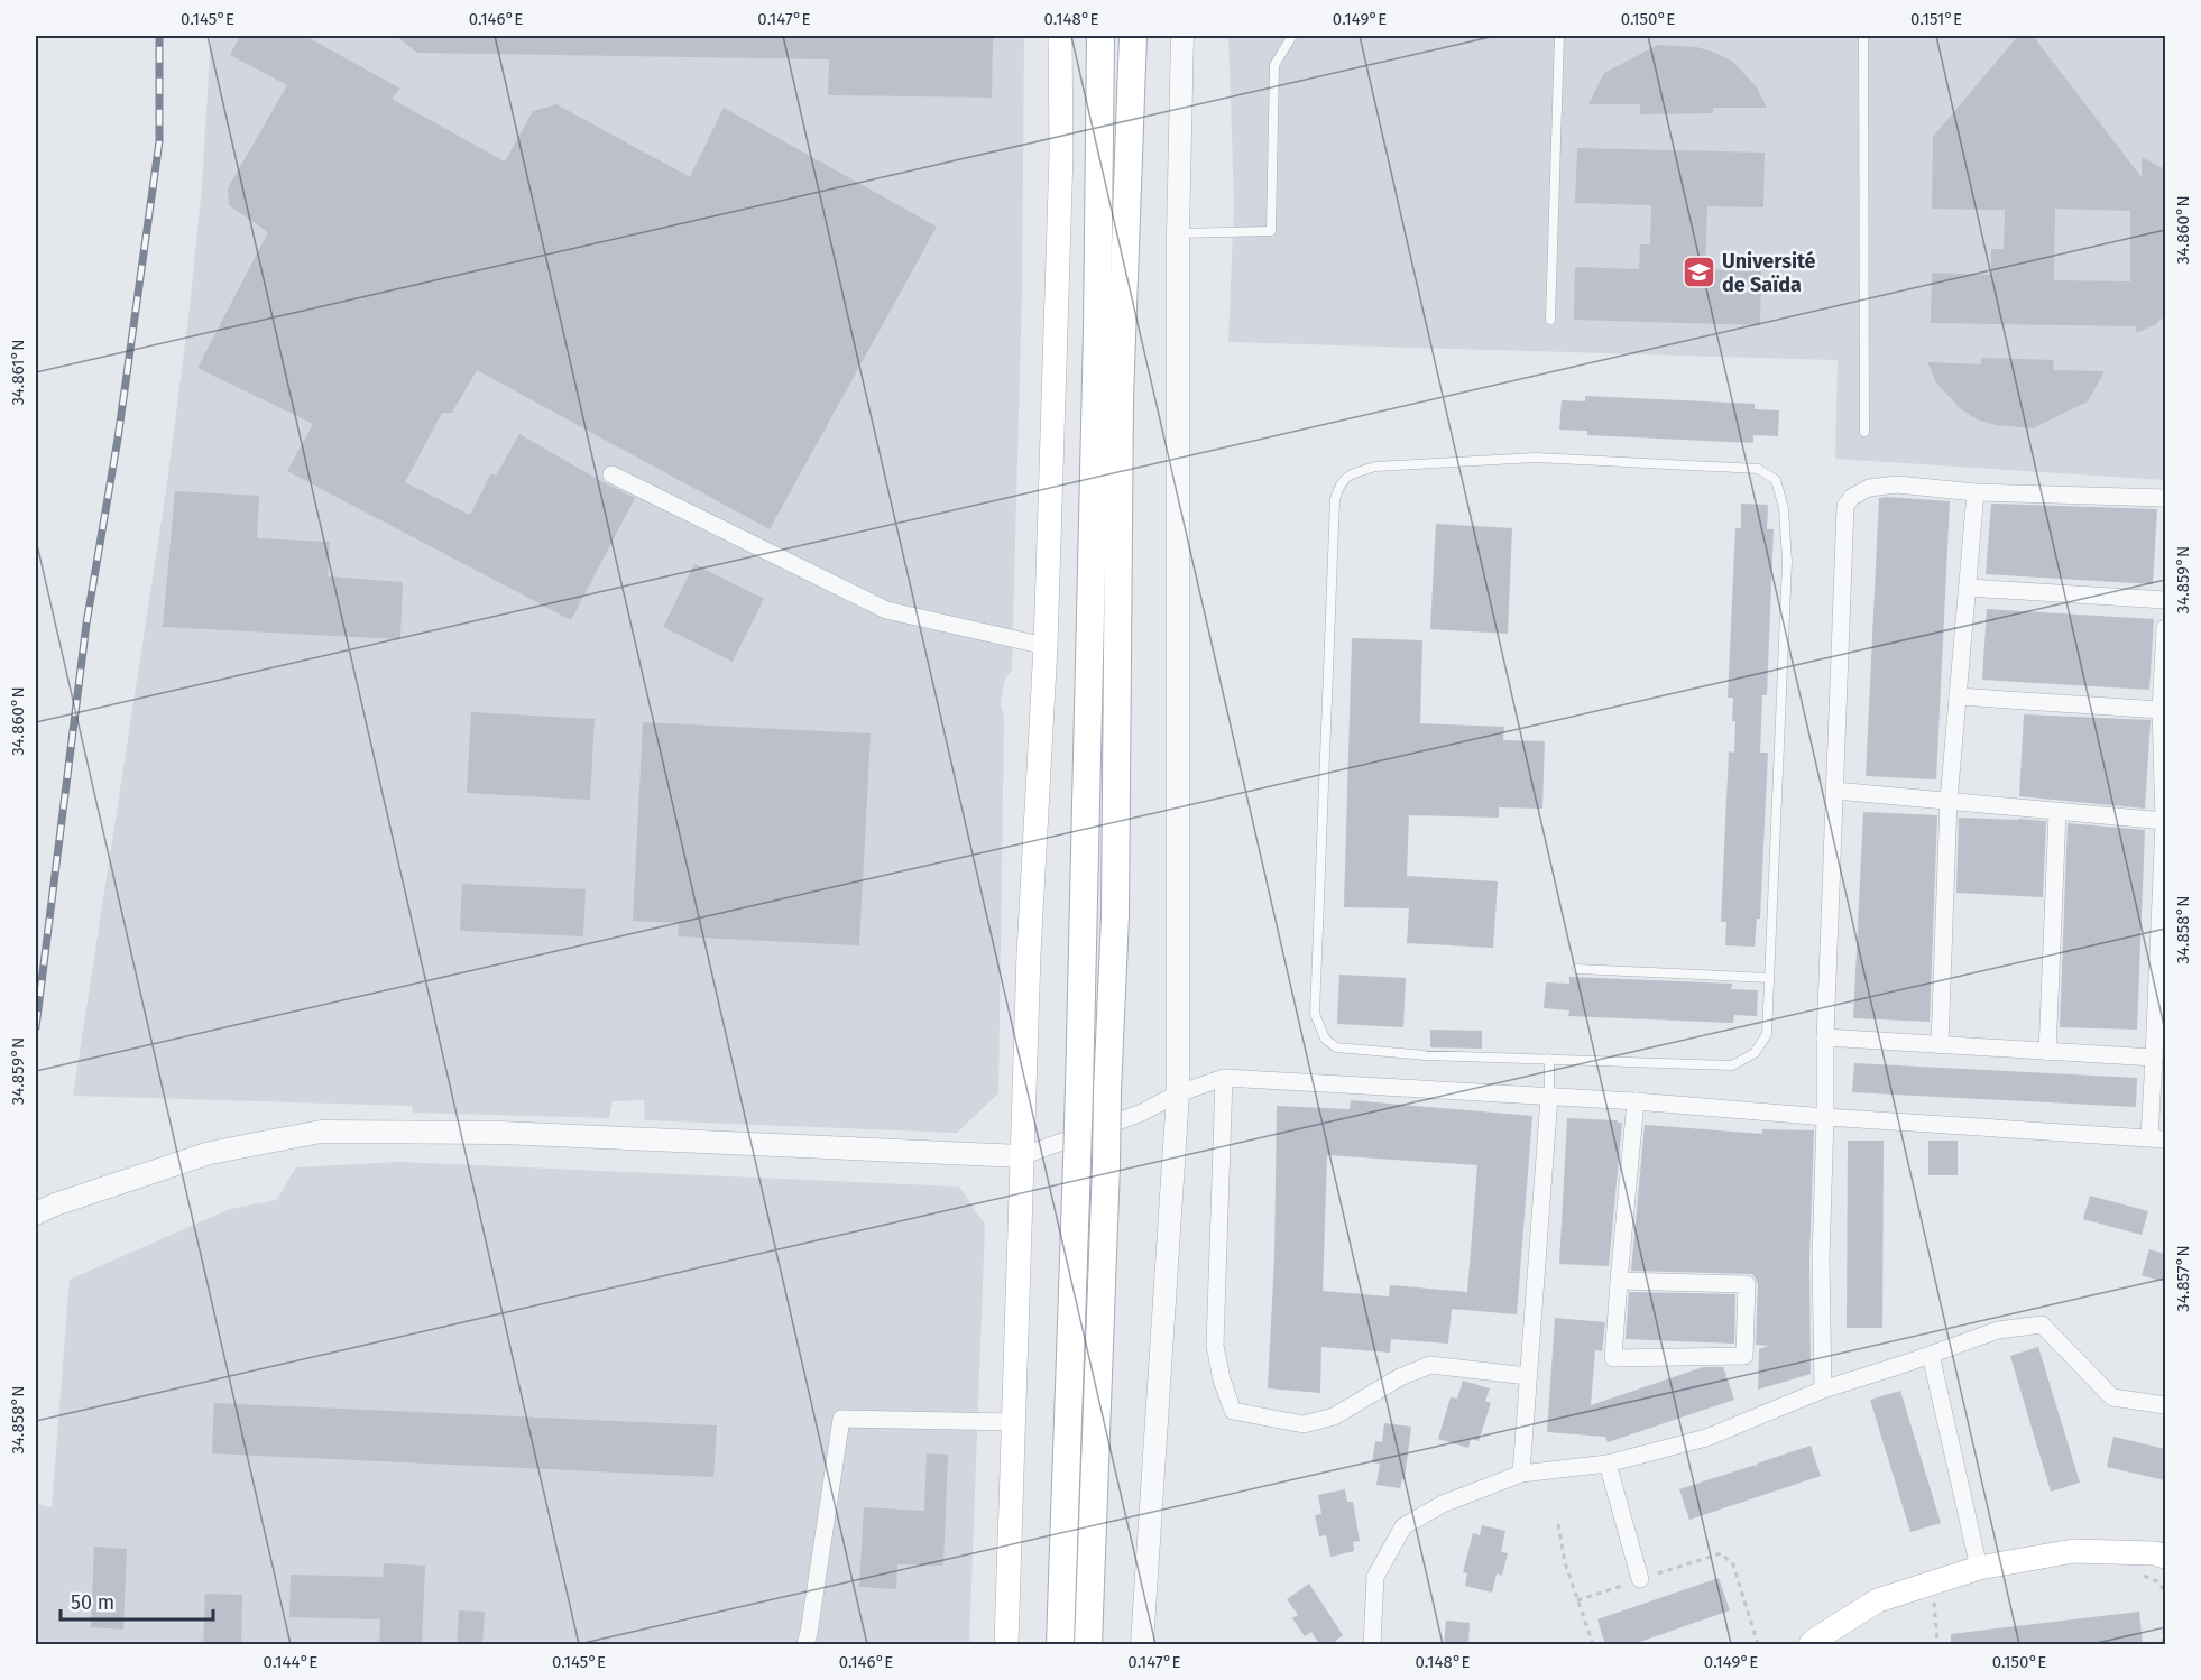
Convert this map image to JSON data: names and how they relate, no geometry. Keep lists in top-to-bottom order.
{
  "places": {
    "school or university": ["Université de Saïda"]
  },
  "scale_bar": "50 m",
  "coordinates": [
    "0.145°E",
    "0.146°E",
    "0.147°E",
    "0.148°E",
    "0.149°E",
    "0.150°E",
    "0.151°E",
    "34.860°N",
    "34.861°N",
    "34.859°N",
    "34.858°N",
    "34.857°N",
    "0.144°E"
  ]
}
